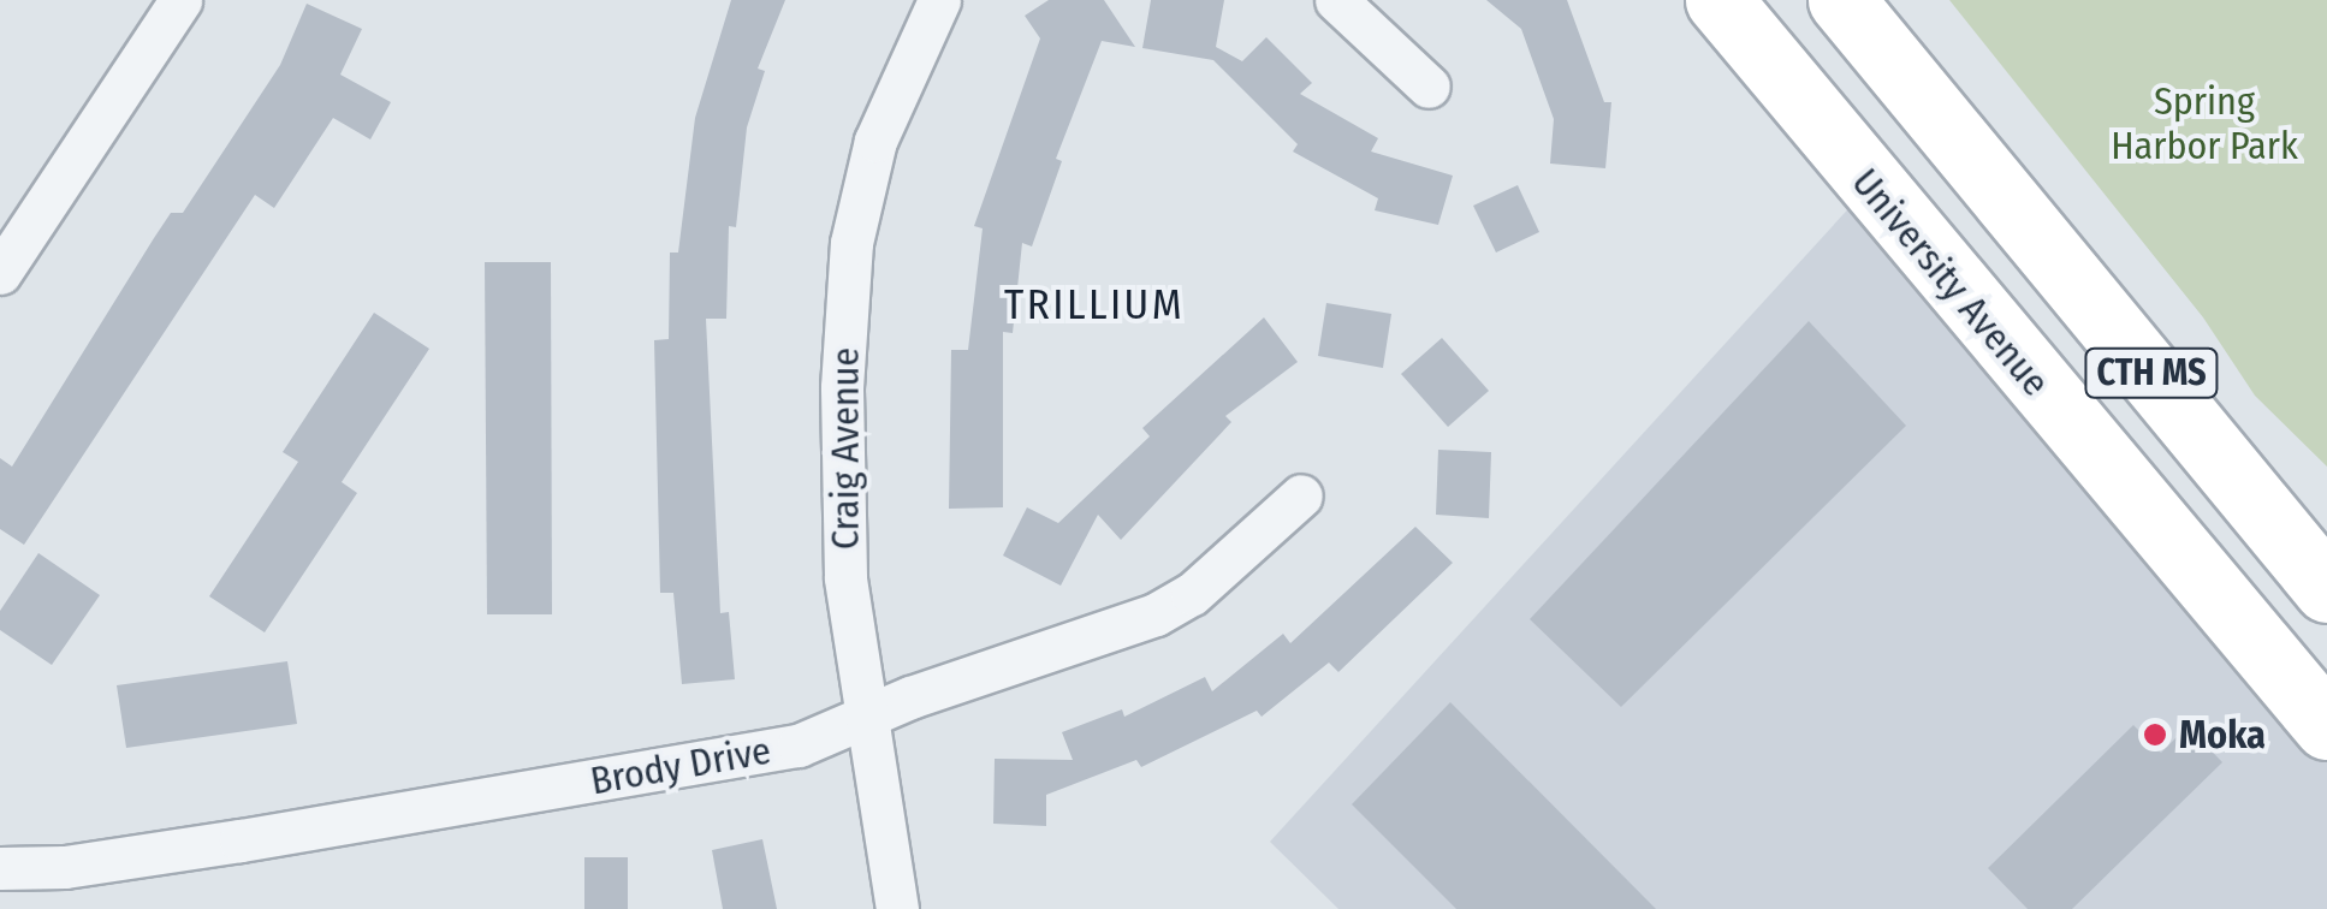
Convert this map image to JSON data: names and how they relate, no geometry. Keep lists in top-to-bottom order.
{
  "streets": {
    "main road": ["University Avenue", "CTH MS"],
    "street": ["Craig Avenue", "Brody Drive"]
  },
  "crossings": [
    ["Craig Avenue", "Brody Drive"]
  ],
  "districts": ["TRILLIUM"],
  "parks": ["Spring Harbor Park"],
  "places": ["Moka"]
}
